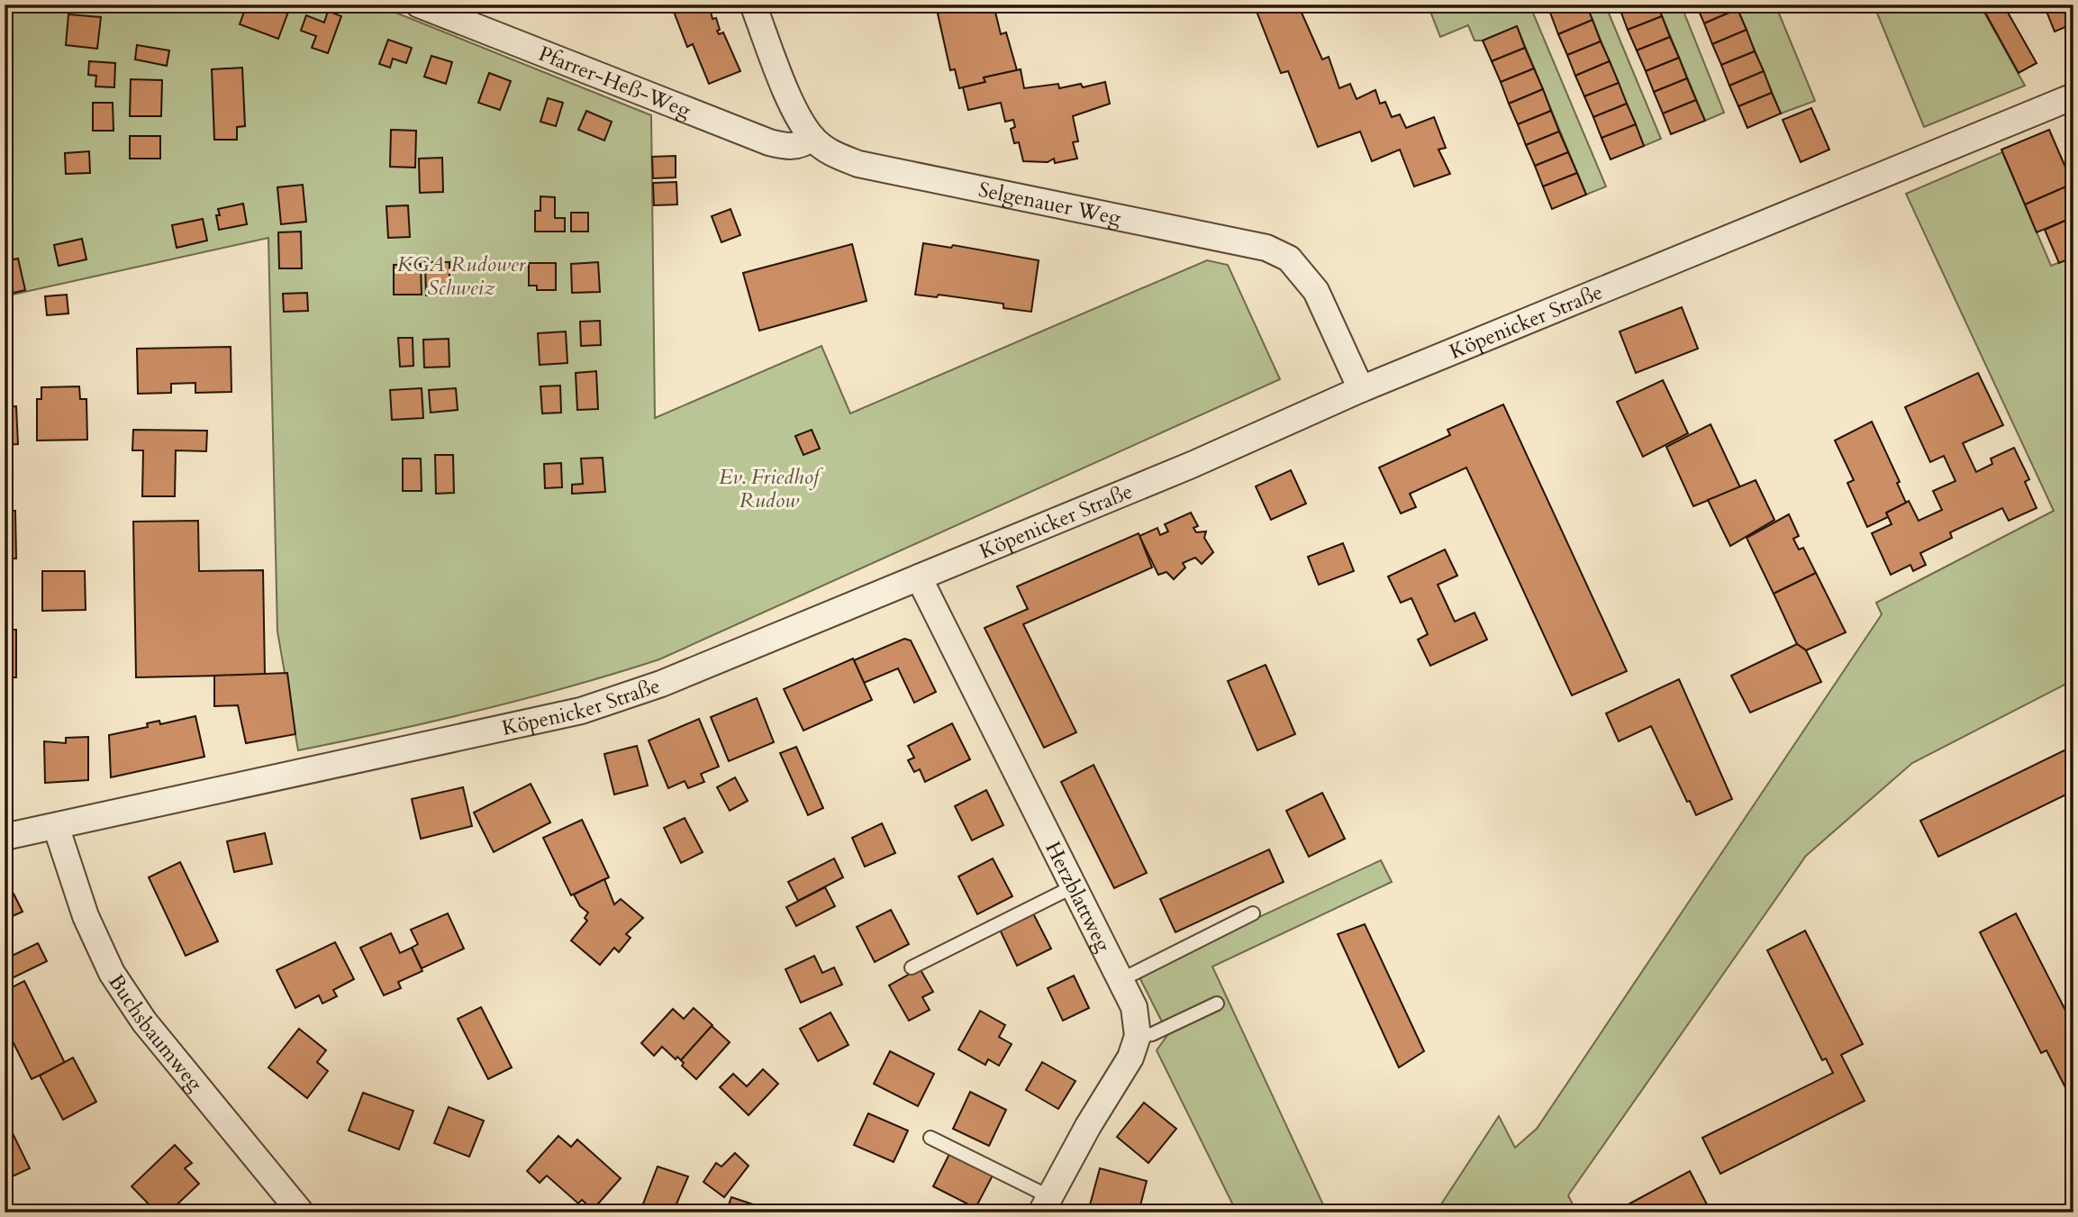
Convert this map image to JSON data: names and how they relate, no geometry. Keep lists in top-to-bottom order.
{
  "streets": {
    "street": [
      "Pfarrer-Heß-Weg",
      "Selgenauer Weg",
      "Köpenicker Straße",
      "Herzblattweg",
      "Buchsbaumweg"
    ]
  },
  "crossings": [
    ["Pfarrer-Heß-Weg", "Selgenauer Weg"],
    ["Selgenauer Weg", "Köpenicker Straße"],
    ["Köpenicker Straße", "Herzblattweg"],
    ["Köpenicker Straße", "Buchsbaumweg"]
  ],
  "parks": ["KGA Rudower Schweiz", "Ev. Friedhof Rudow"]
}
